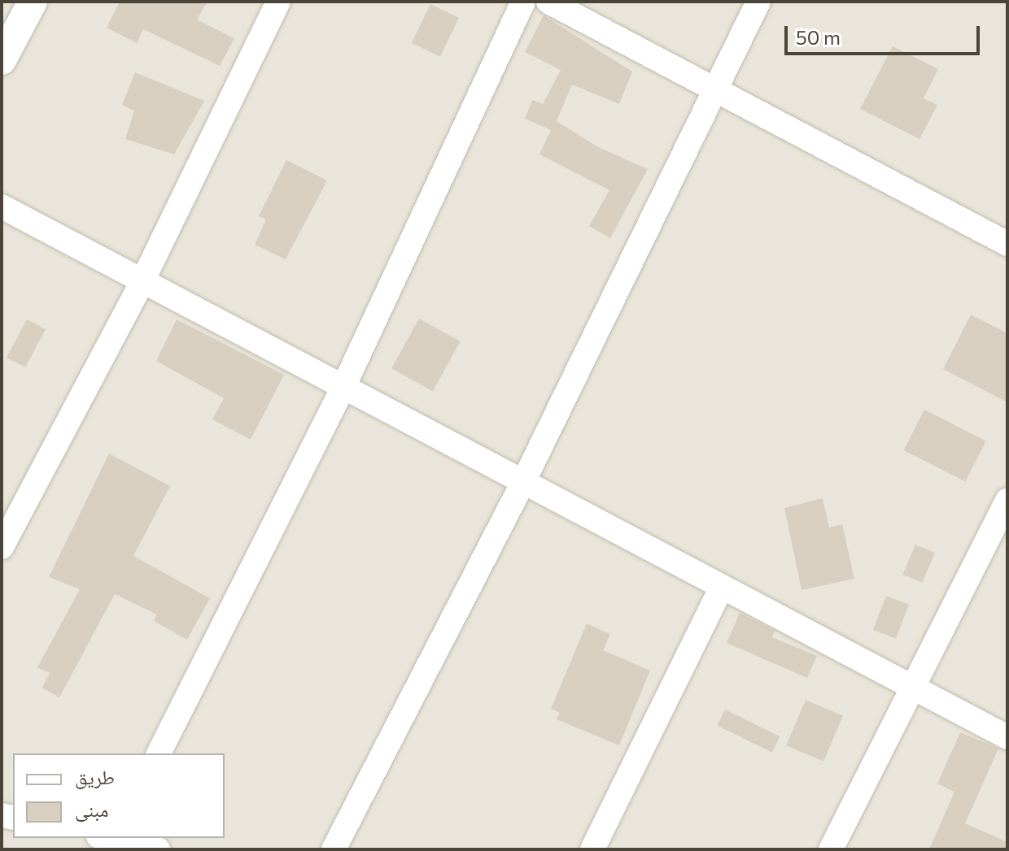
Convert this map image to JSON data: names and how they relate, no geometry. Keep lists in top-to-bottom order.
{
  "legend": ["طريق", "مبنى"],
  "scale_bar": "50 m"
}
